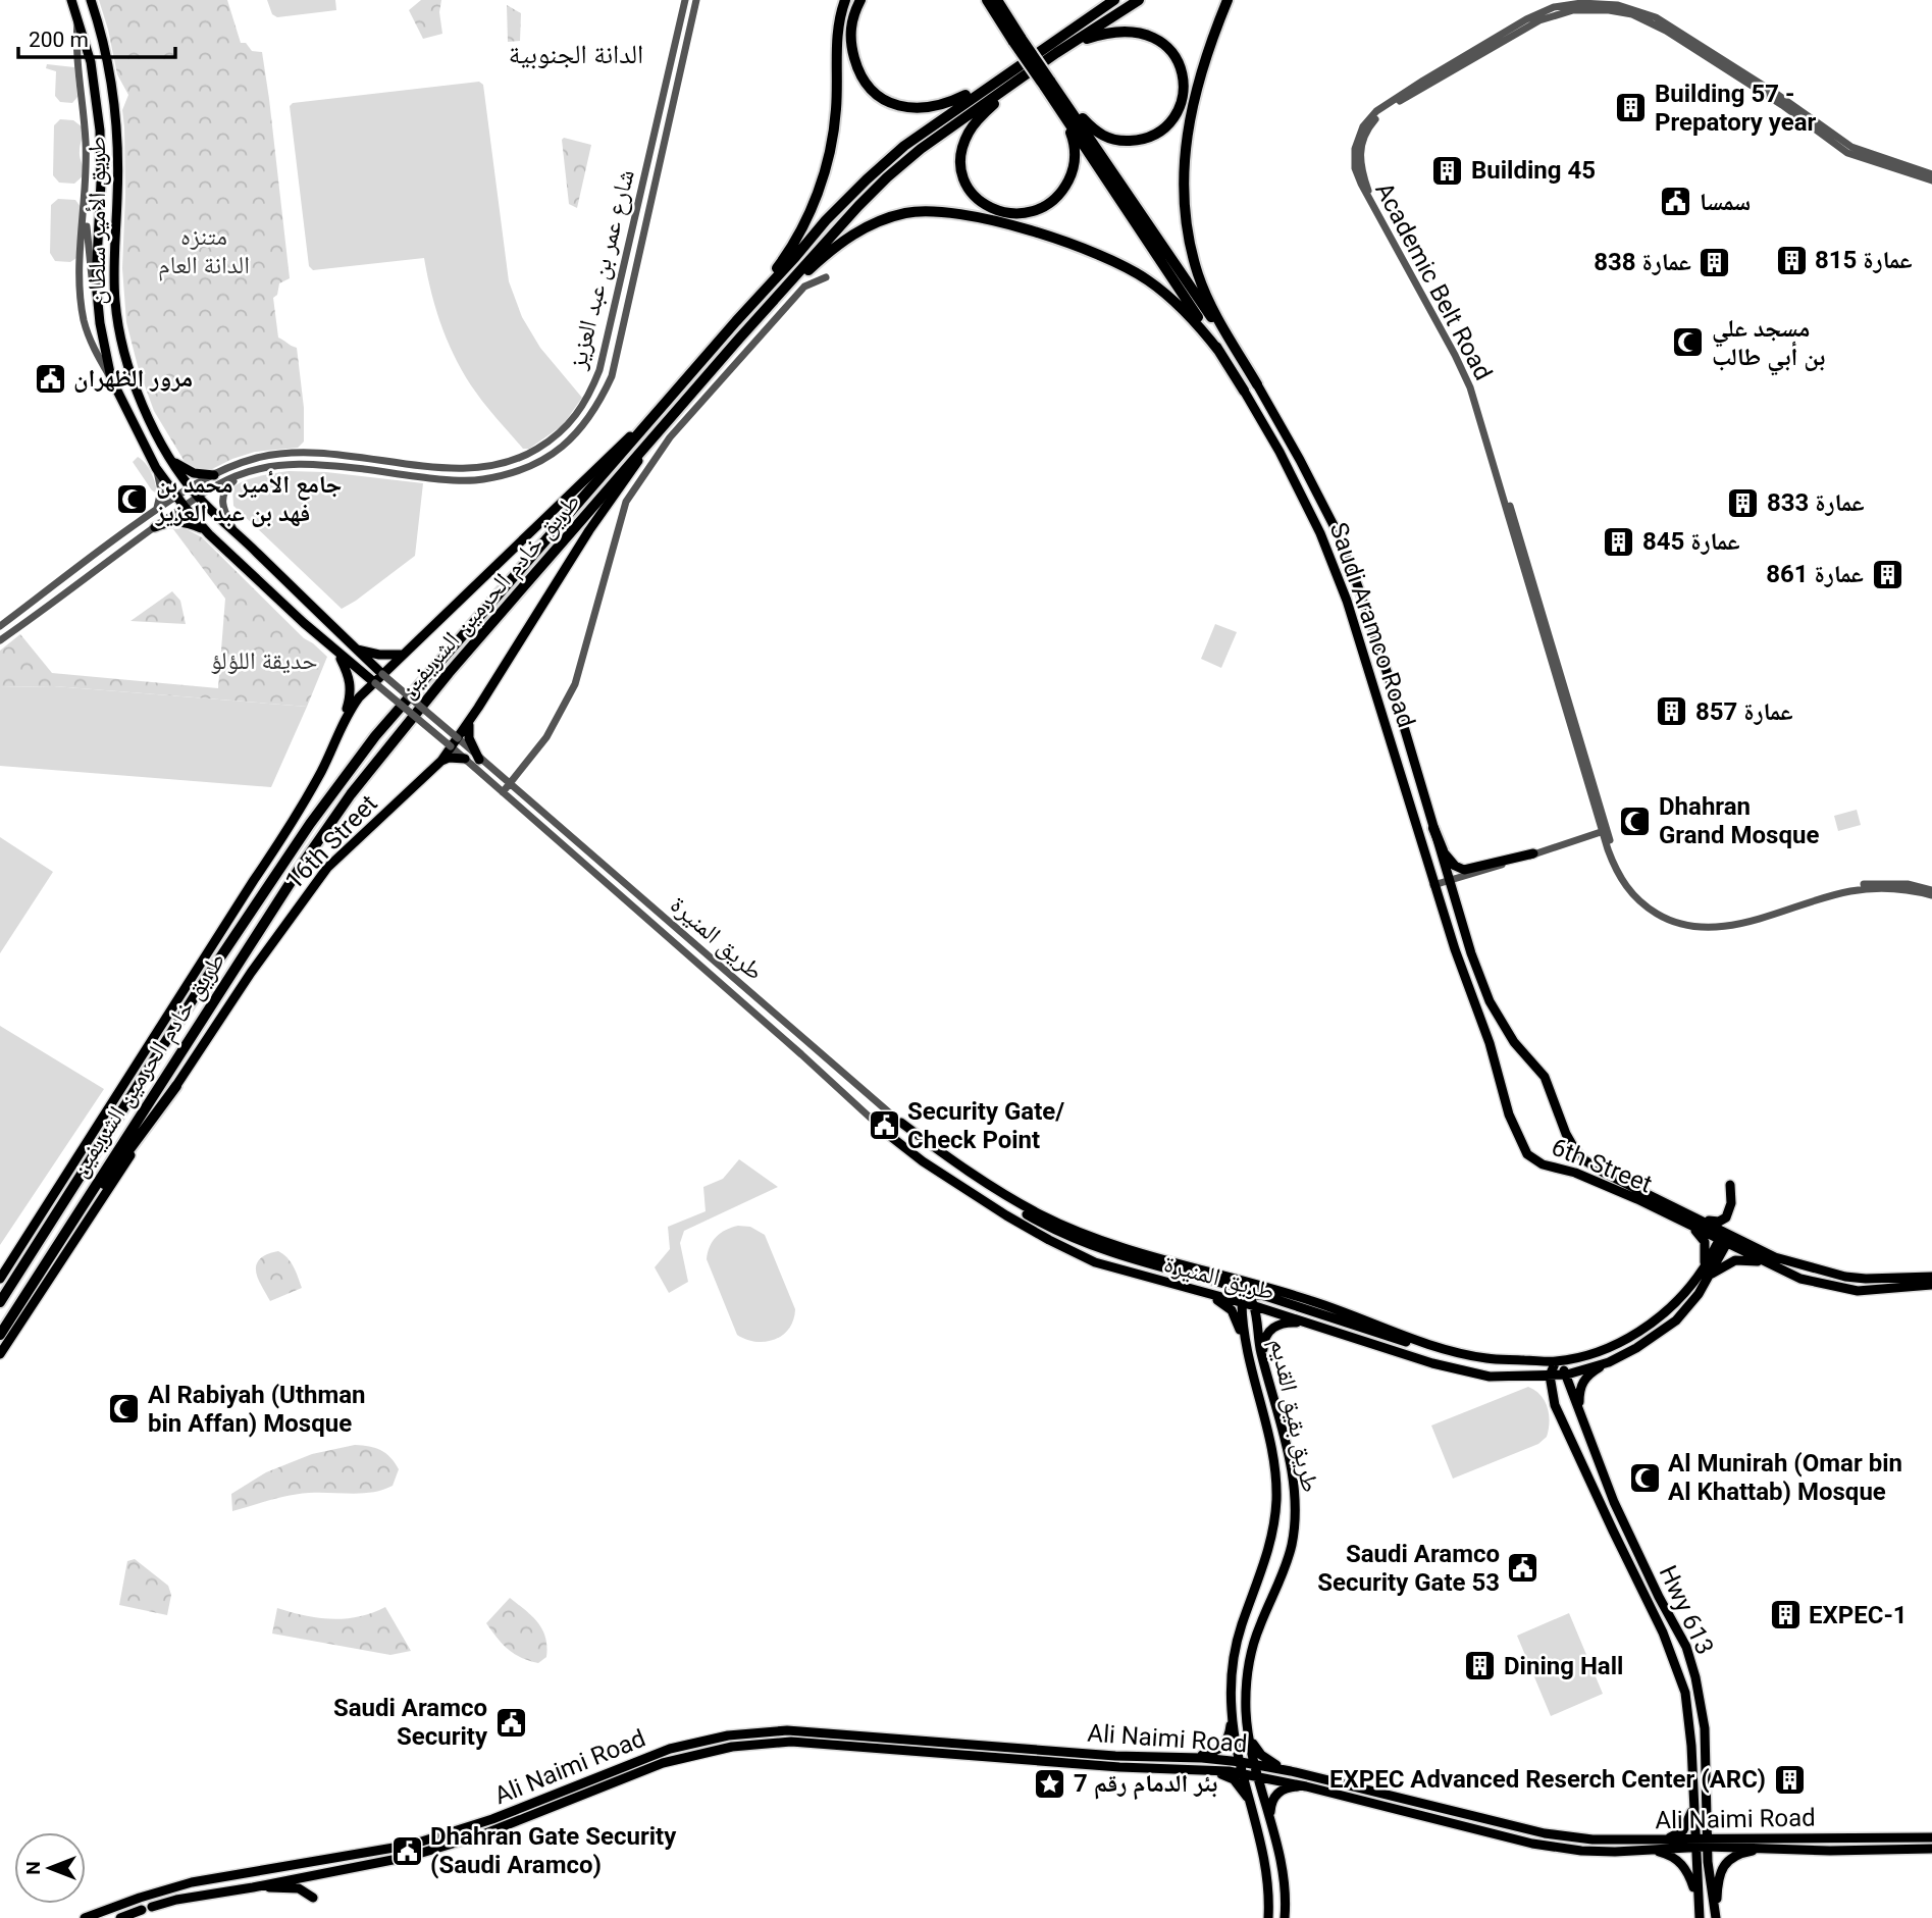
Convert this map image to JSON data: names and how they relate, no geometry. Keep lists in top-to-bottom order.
{
  "streets": {
    "highway": ["طريق خادم الحرمين الشريفين"],
    "main road": [
      "طريق الأمير سلطان",
      "Saudi Aramco Road",
      "16th Street",
      "طريق المنيرة",
      "6th Street",
      "طريق بقيق القديم",
      "Hwy 613",
      "Ali Naimi Road"
    ],
    "street": ["شارع عمر بن عبد العزيز", "Academic Belt Road"]
  },
  "crossings": [
    ["طريق الأمير سلطان", "شارع عمر بن عبد العزيز"],
    ["طريق الأمير سلطان", "16th Street"],
    ["طريق الأمير سلطان", "طريق المنيرة"],
    ["طريق خادم الحرمين الشريفين", "16th Street"],
    ["Saudi Aramco Road", "6th Street"],
    ["16th Street", "طريق المنيرة"],
    ["طريق المنيرة", "طريق بقيق القديم"],
    ["طريق المنيرة", "Hwy 613"],
    ["طريق بقيق القديم", "Ali Naimi Road"],
    ["Hwy 613", "Ali Naimi Road"]
  ],
  "districts": ["الدانة الجنوبية"],
  "parks": ["متنزه الدانة العام", "حديقة اللؤلؤ"],
  "places": {
    "building": [
      "Building 57 - Prepatory year",
      "Building 45",
      "عمارة 815",
      "عمارة 838",
      "عمارة 833",
      "عمارة 845",
      "عمارة 861",
      "عمارة 857",
      "EXPEC-1",
      "Dining Hall",
      "EXPEC Advanced Reserch Center (ARC)"
    ],
    "public building": [
      "سمسا",
      "مرور الظهران",
      "Security Gate/ Check Point",
      "Saudi Aramco Security Gate 53",
      "Saudi Aramco Security",
      "Dhahran Gate Security (Saudi Aramco)"
    ],
    "mosque": [
      "مسجد علي بن أبي طالب",
      "جامع الأمير محمد بن فهد بن عبد العزيز",
      "Dhahran Grand Mosque",
      "Al Rabiyah (Uthman bin Affan) Mosque",
      "Al Munirah (Omar bin Al Khattab) Mosque"
    ],
    "place": ["بئر الدمام رقم 7"]
  },
  "scale_bar": "200 m",
  "north": "left"
}
